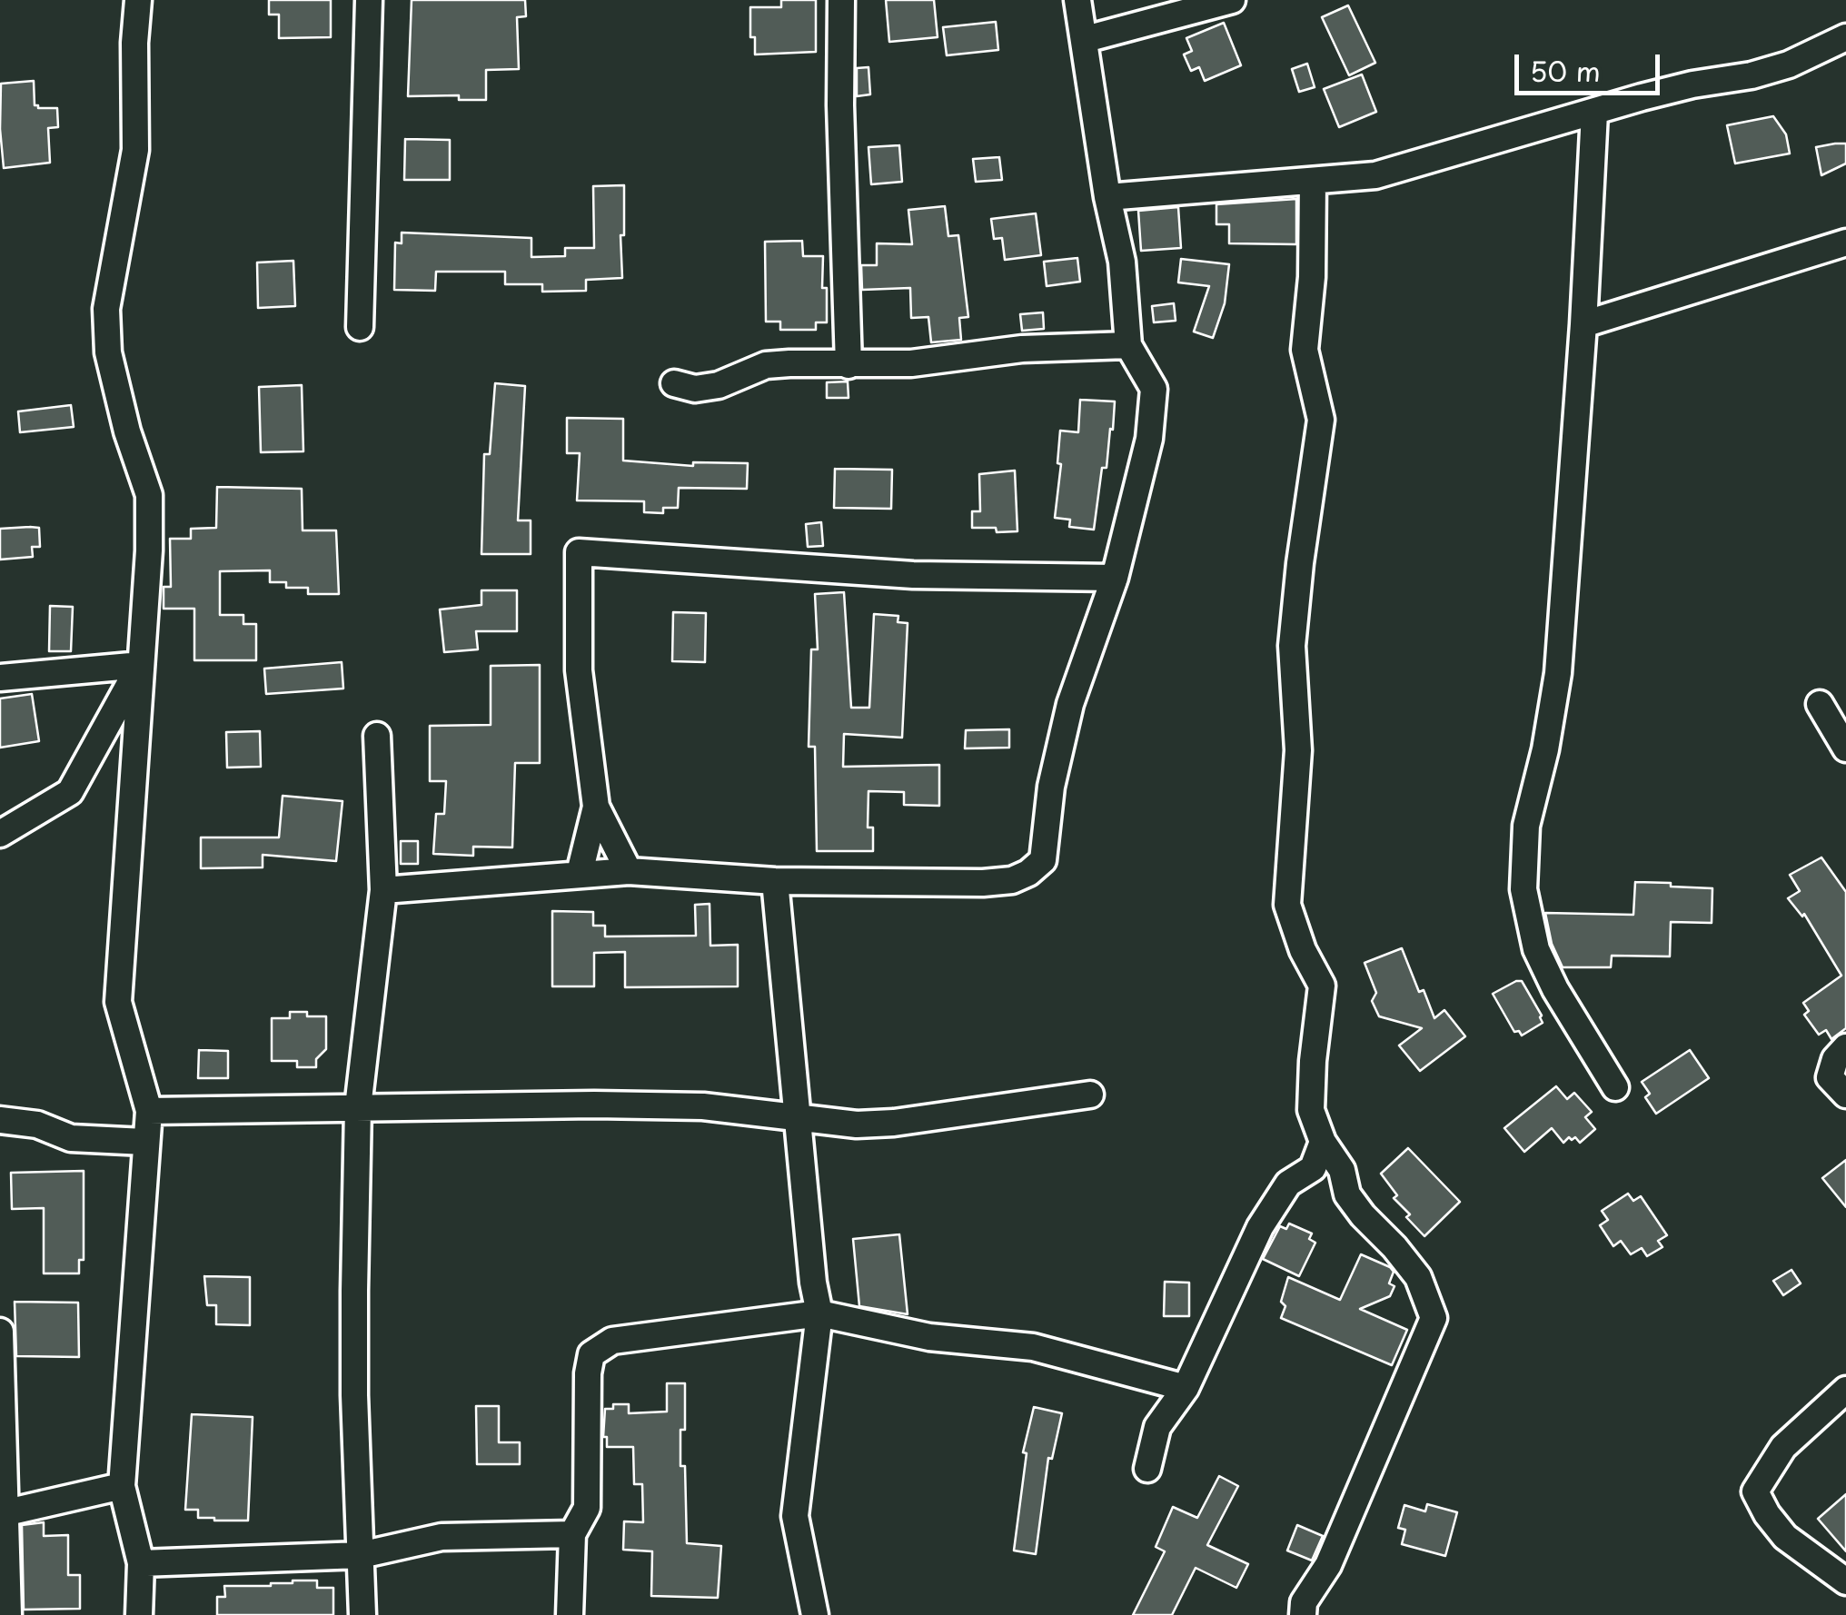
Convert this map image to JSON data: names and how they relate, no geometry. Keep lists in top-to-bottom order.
{
  "scale_bar": "50 m"
}
